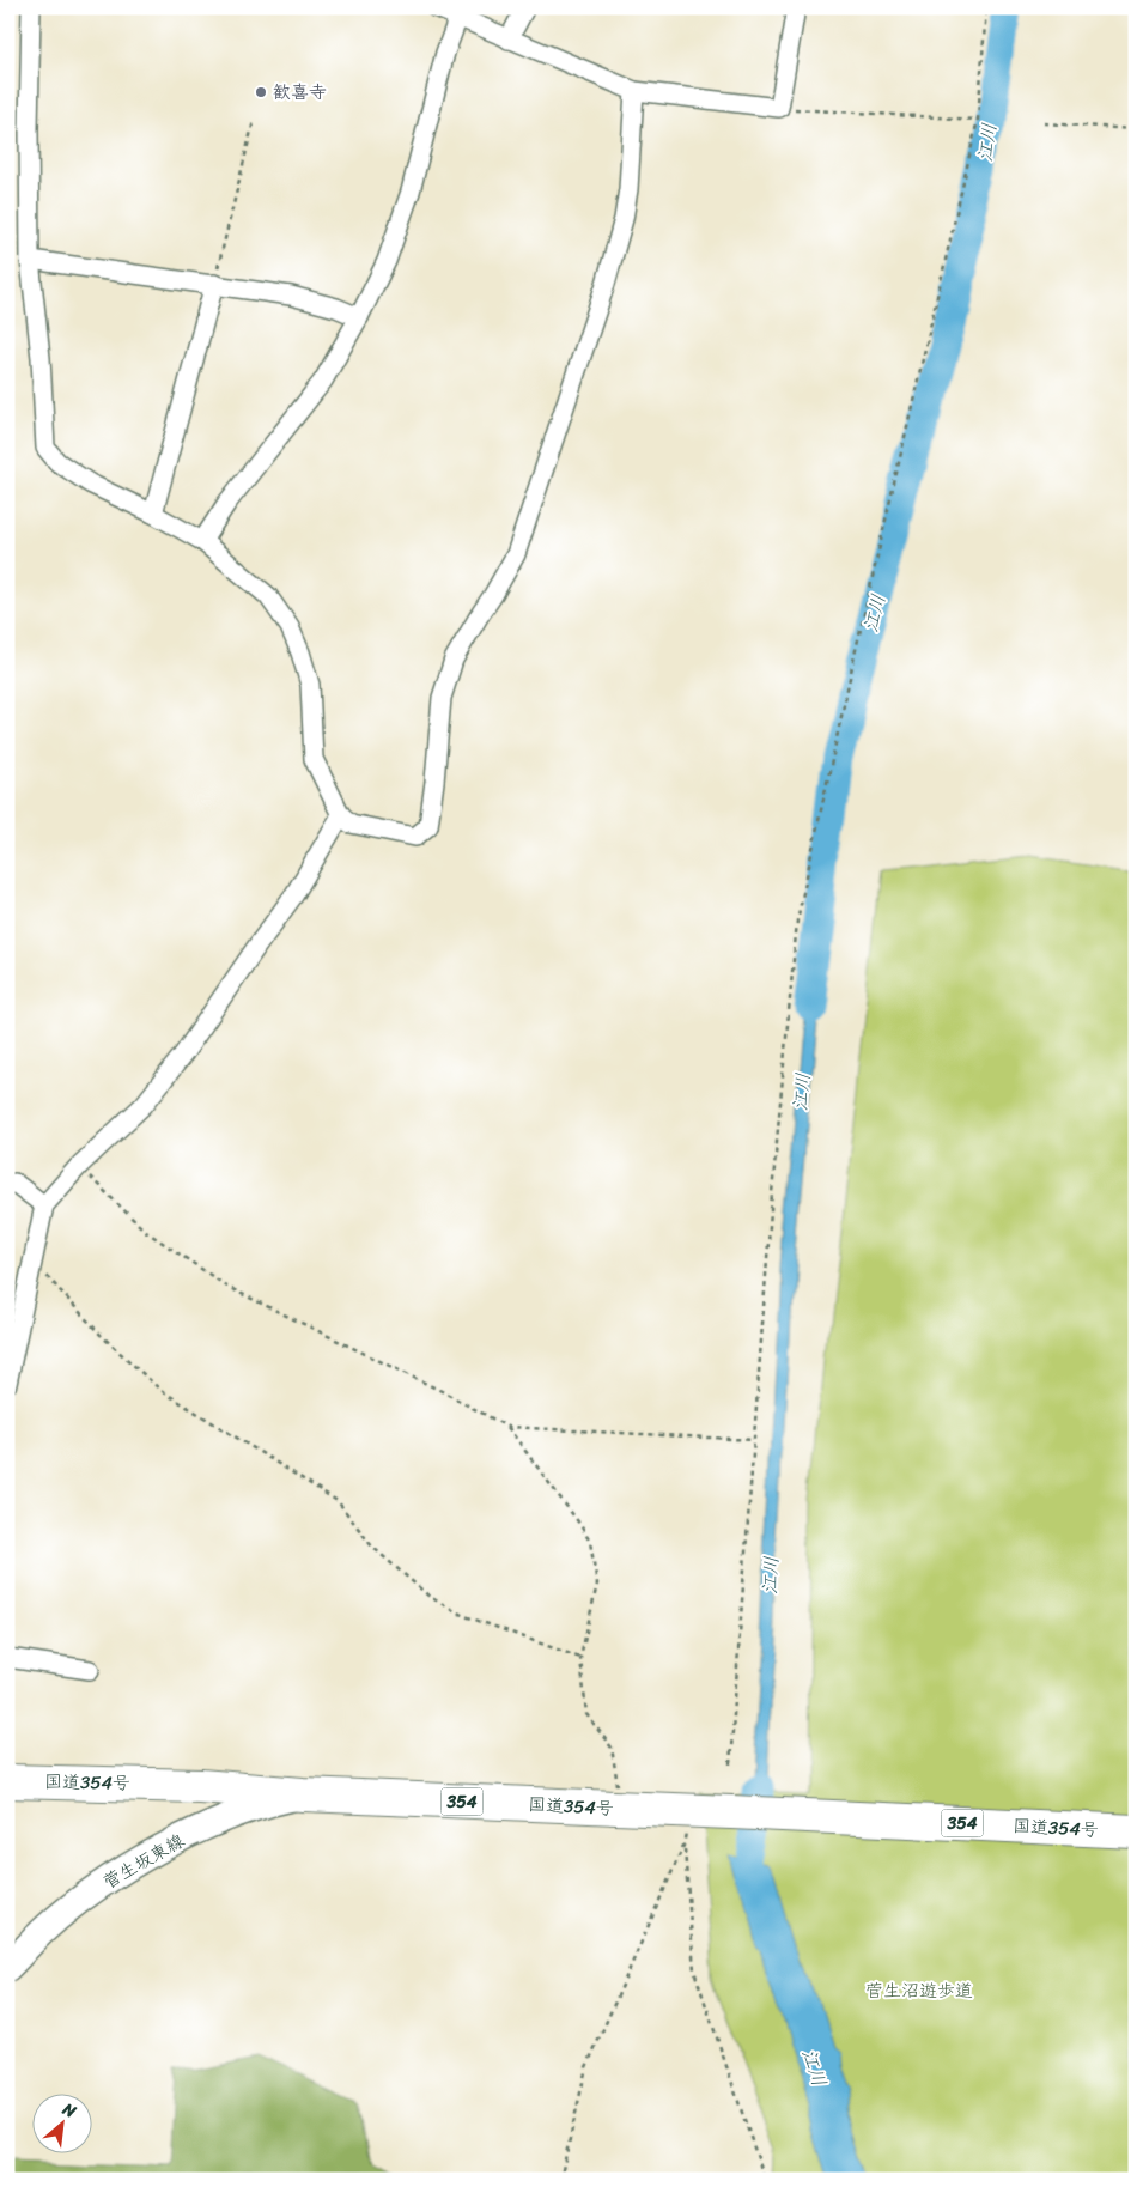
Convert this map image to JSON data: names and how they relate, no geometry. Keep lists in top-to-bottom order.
{
  "streets": {
    "highway": ["国道354号", "354"],
    "main road": ["菅生坂東線"]
  },
  "crossings": [
    ["国道354号", "菅生坂東線"]
  ],
  "water": ["江川"],
  "parks": ["菅生沼遊歩道"],
  "places": ["歓喜寺"],
  "north": "top right"
}
